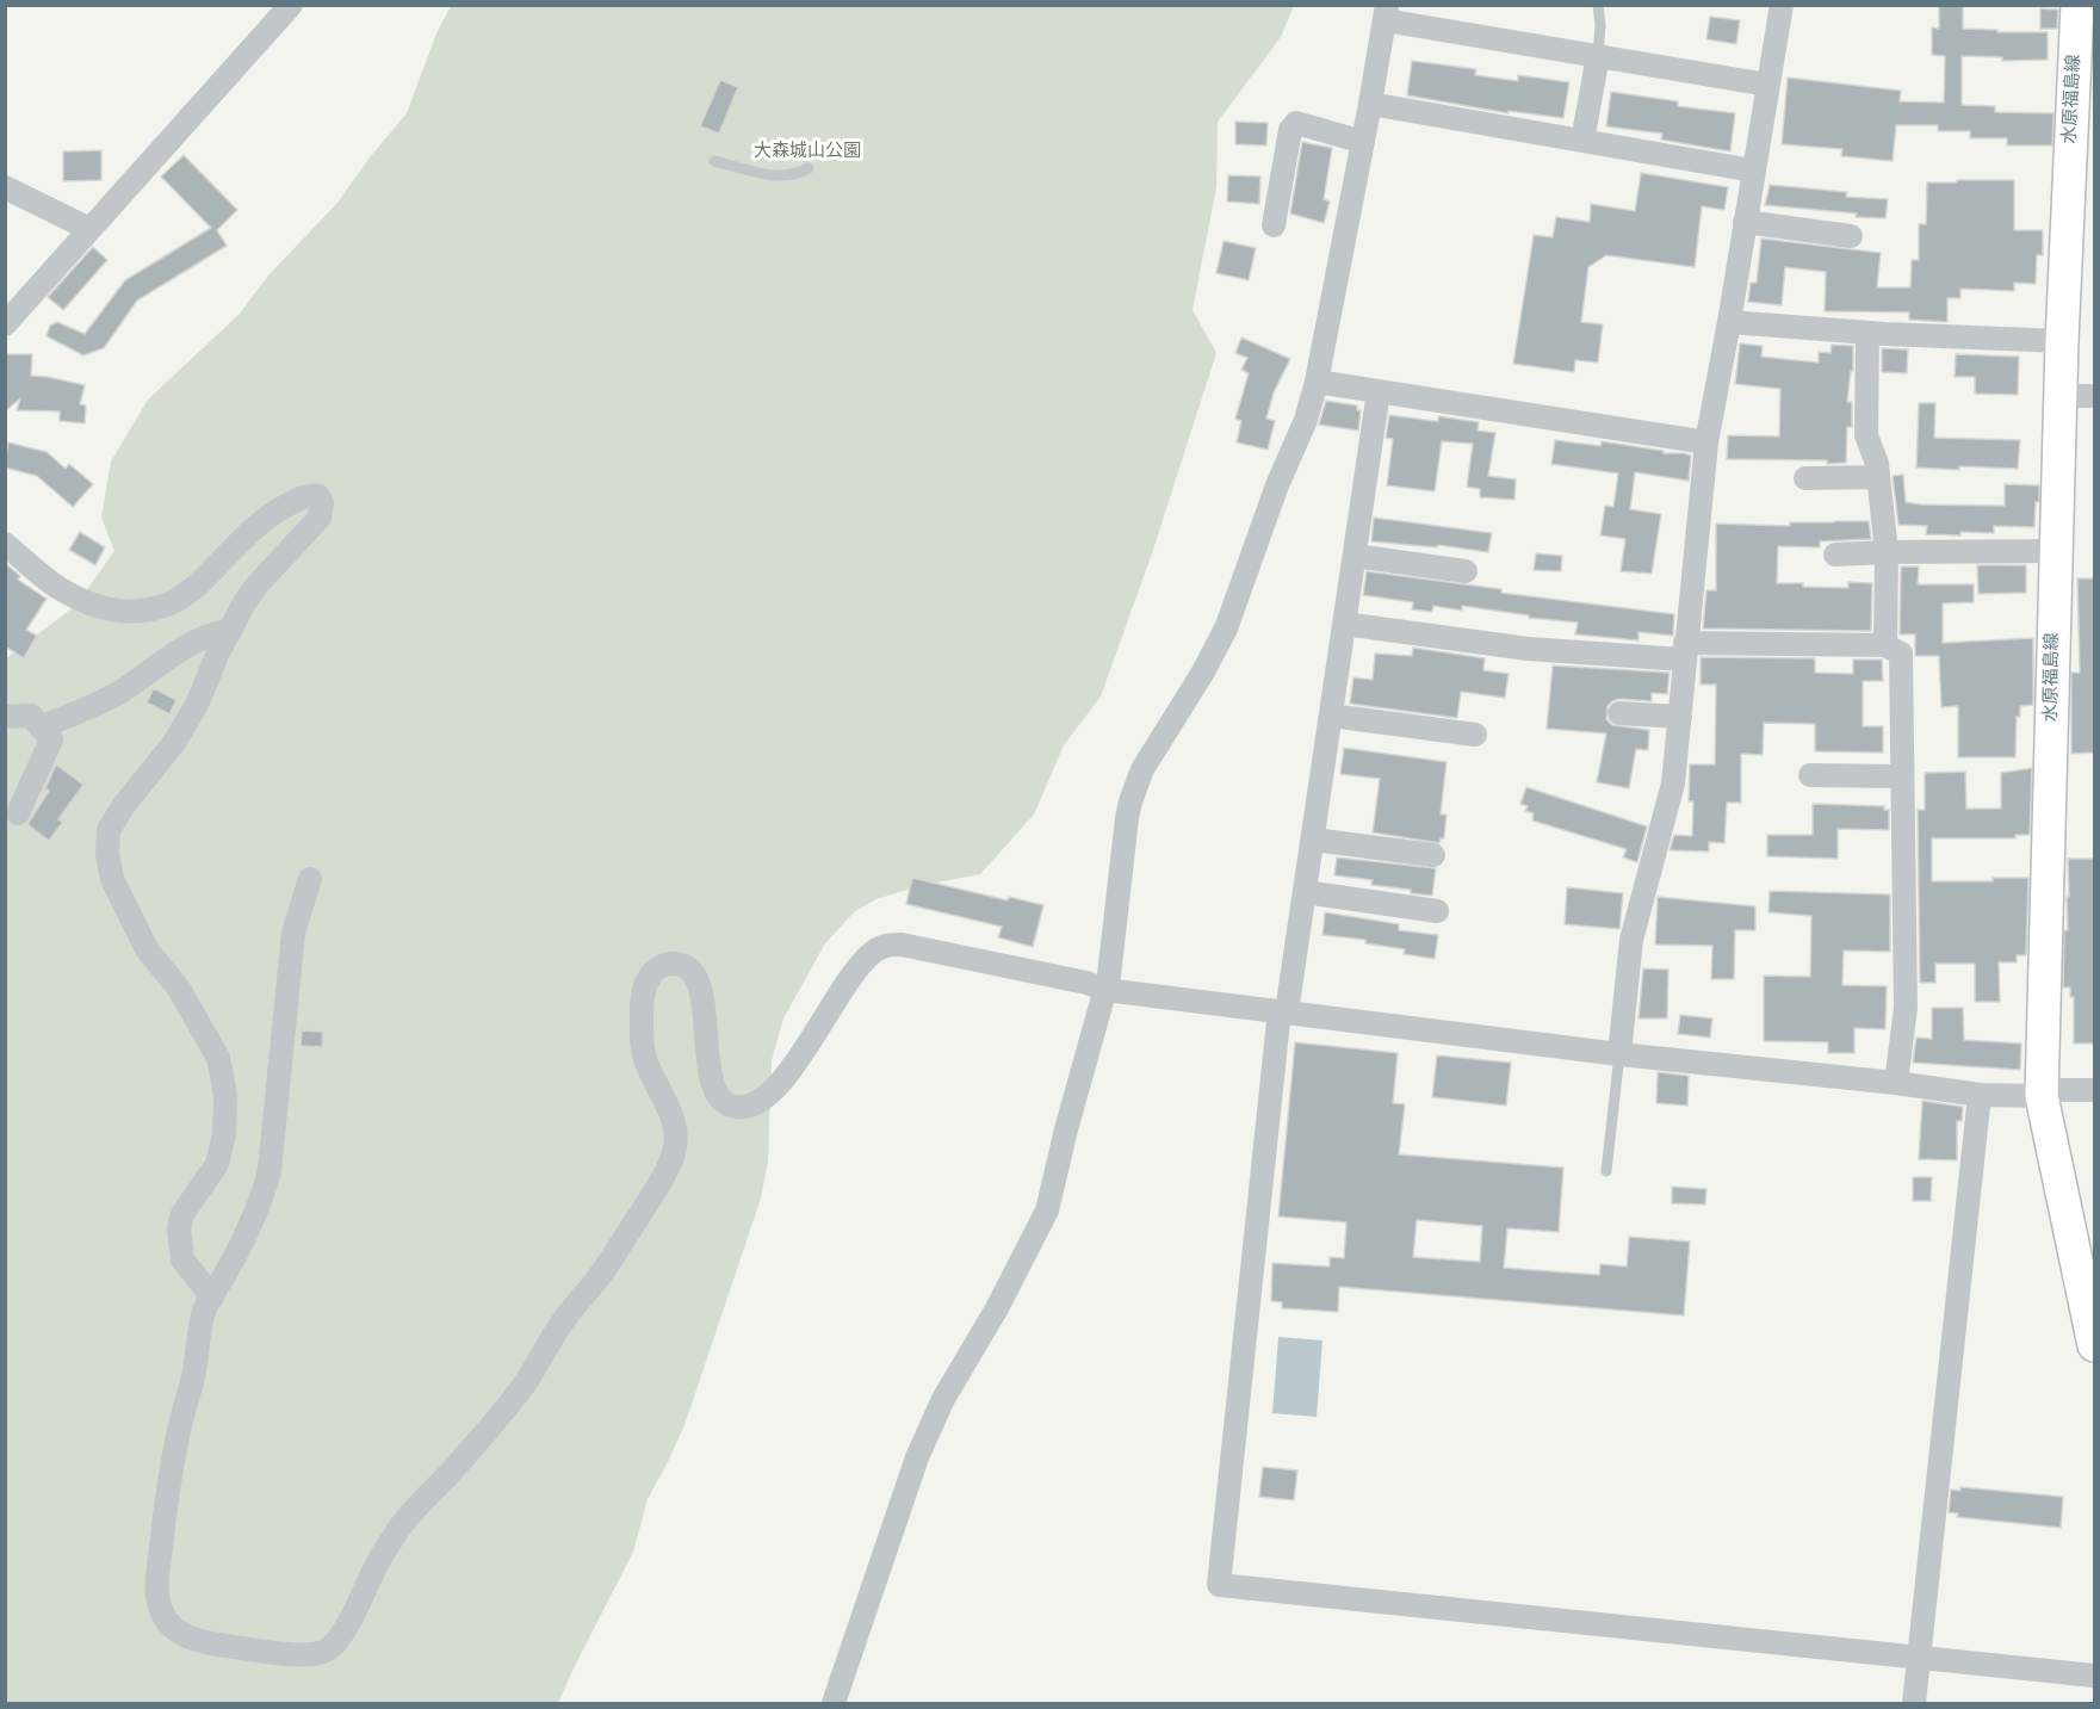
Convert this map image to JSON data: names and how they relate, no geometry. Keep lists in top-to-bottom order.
{
  "streets": {
    "main road": ["水原福島線"]
  },
  "parks": ["大森城山公園"]
}
